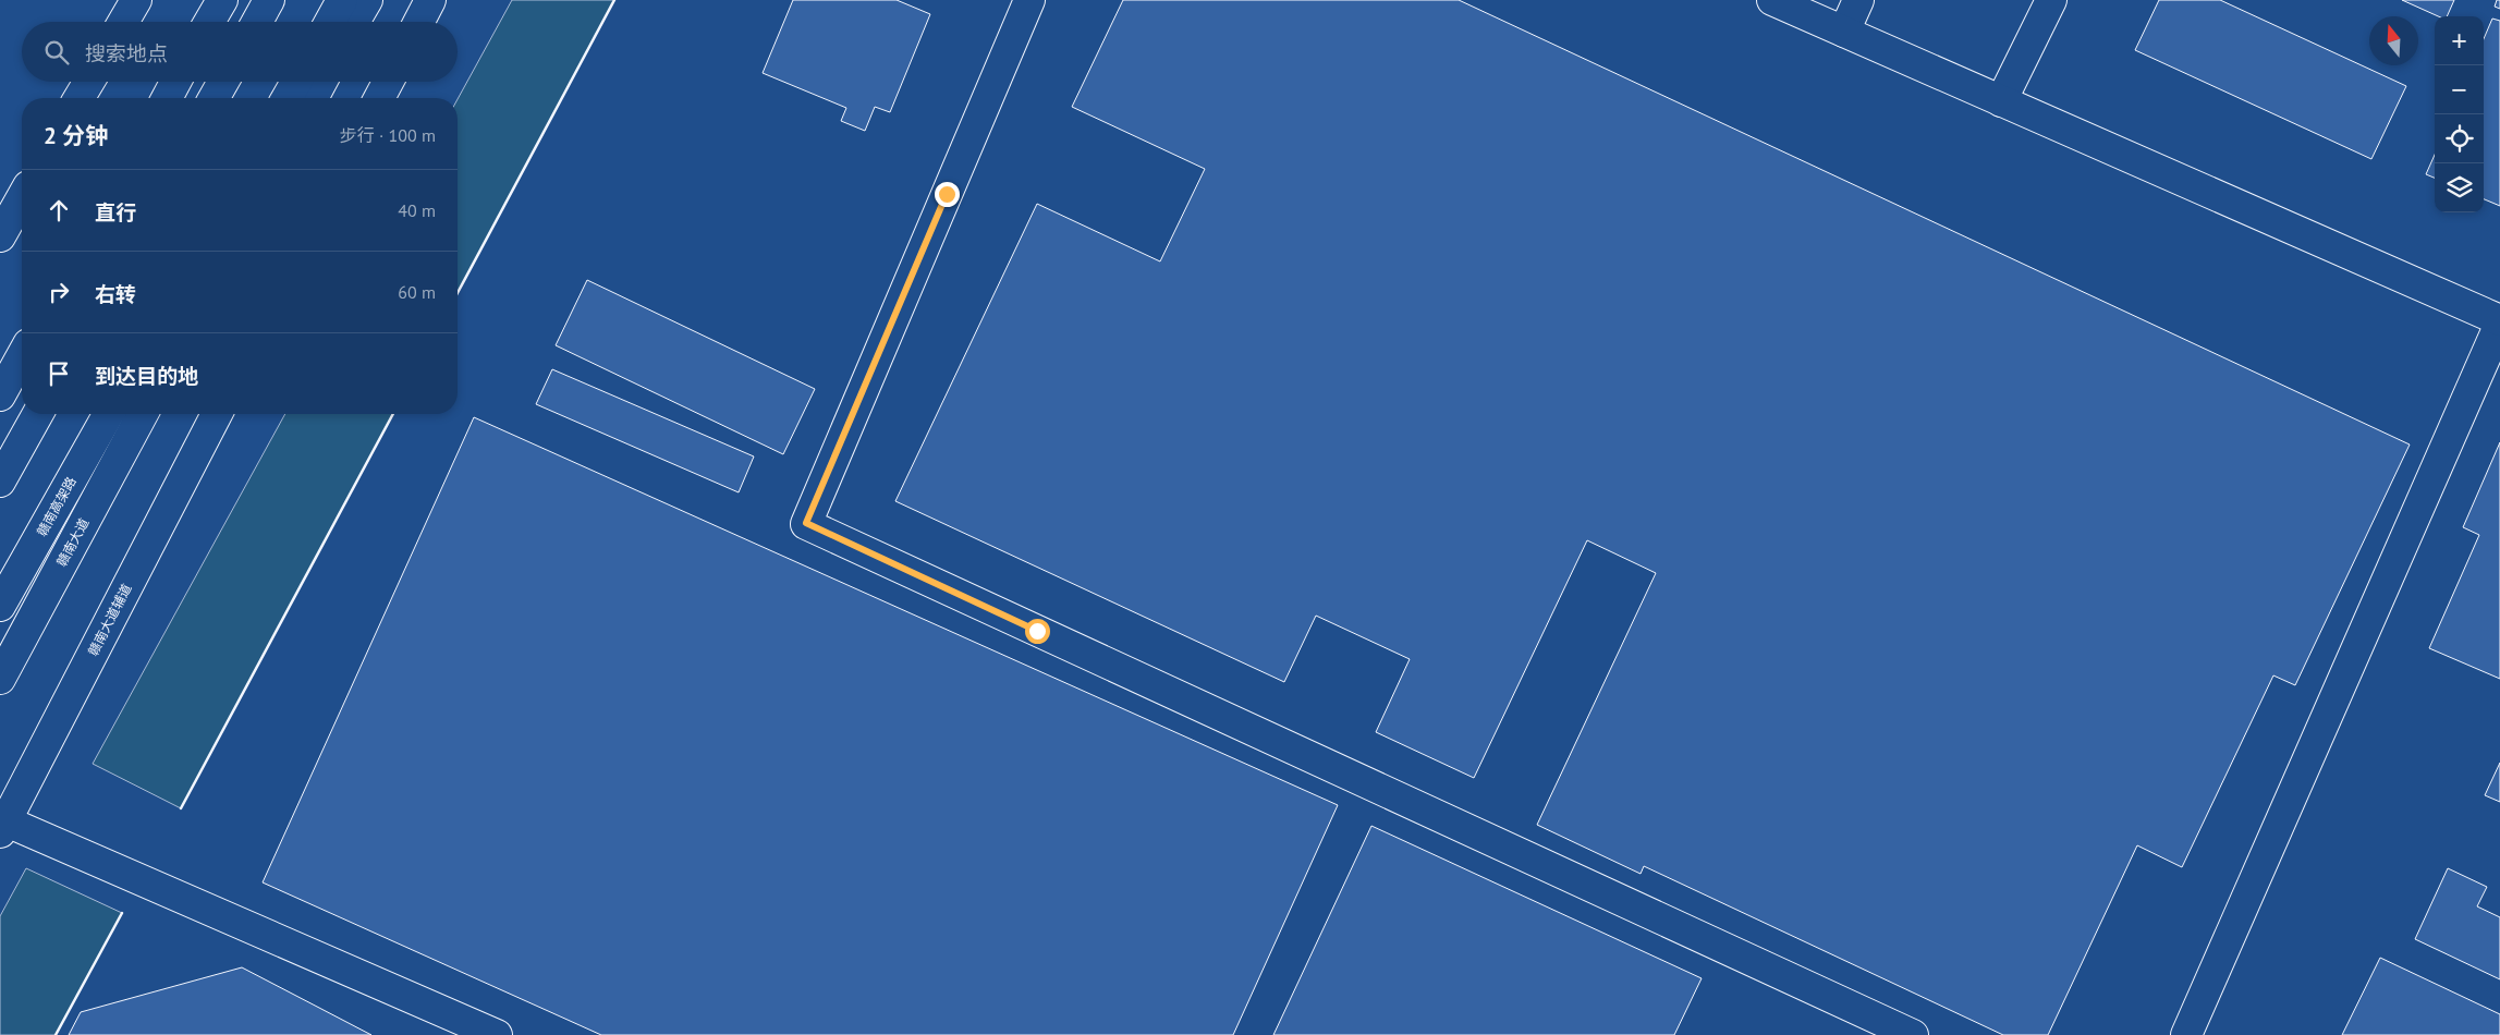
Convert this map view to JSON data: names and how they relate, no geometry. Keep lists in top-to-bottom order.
{
  "streets": {
    "main road": ["赣南高架路", "赣南大道", "赣南大道辅道"]
  },
  "north": "top",
  "page": {
    "map_buttons": ["+", "−"],
    "search": "搜索地点",
    "heading": ["2 分钟", "步行 · 100 m"],
    "list": [
      ["直行", "40 m"],
      ["右转", "60 m"],
      "到达目的地"
    ]
  }
}
